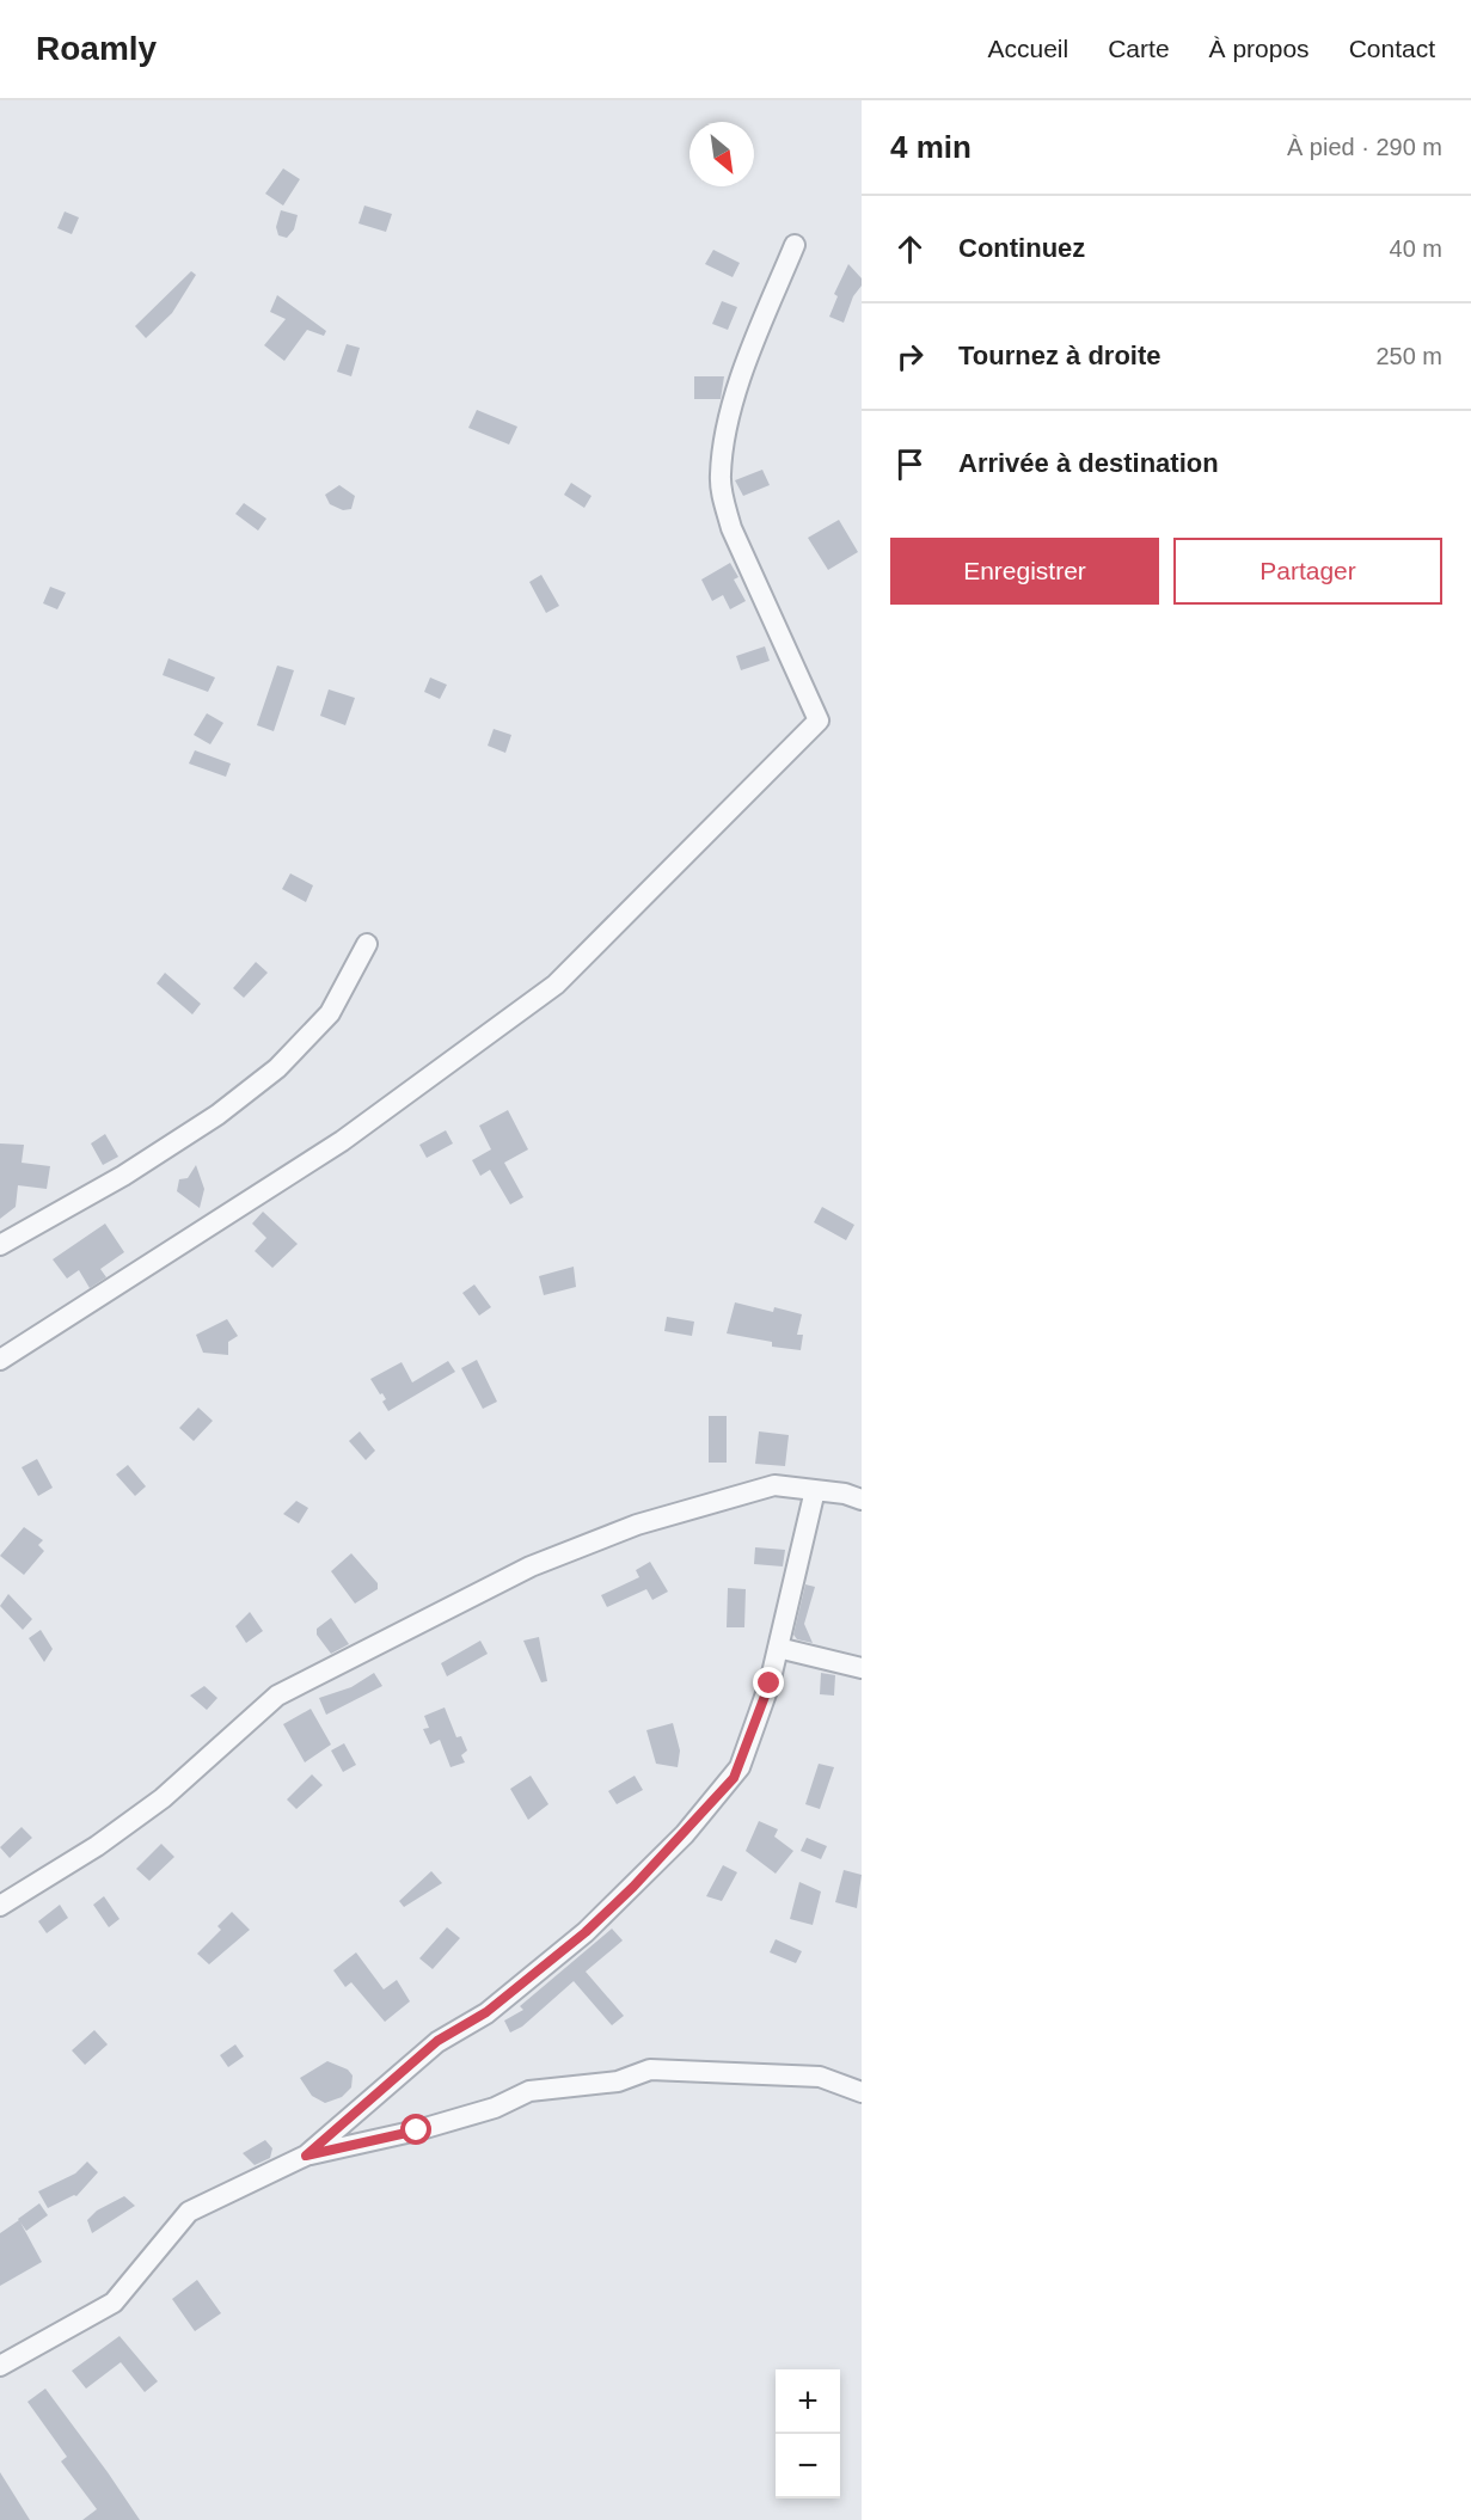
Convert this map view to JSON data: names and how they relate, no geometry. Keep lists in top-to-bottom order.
{
  "north": "bottom right",
  "page": {
    "header": "Roamly",
    "nav": [
      "Accueil",
      "Carte",
      "À propos",
      "Contact"
    ],
    "heading": ["4 min", "À pied · 290 m"],
    "list": [
      ["Continuez", "40 m"],
      ["Tournez à droite", "250 m"],
      "Arrivée à destination"
    ],
    "buttons": ["Enregistrer", "Partager"],
    "map_buttons": ["+", "−"]
  }
}
